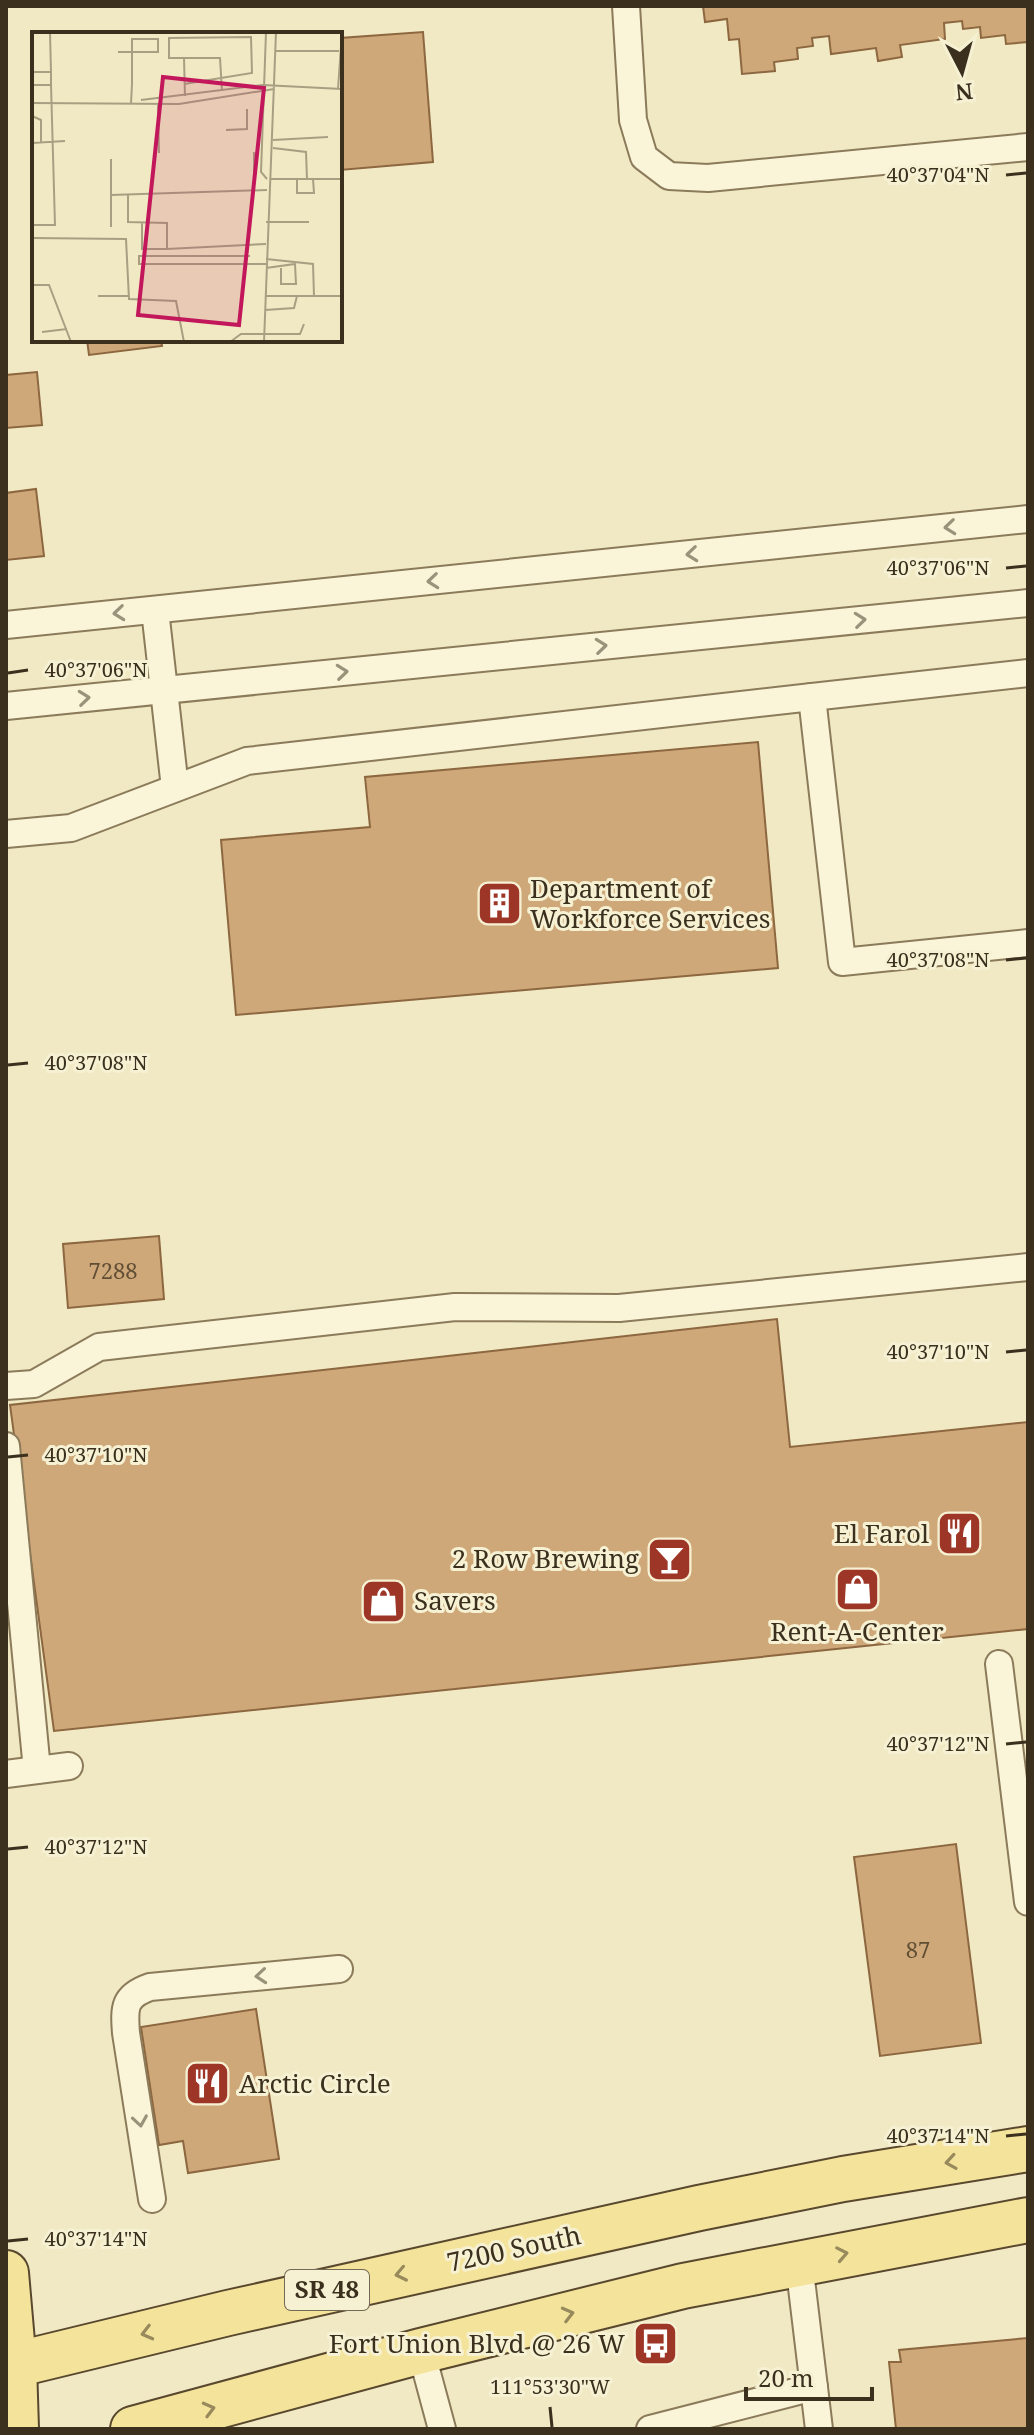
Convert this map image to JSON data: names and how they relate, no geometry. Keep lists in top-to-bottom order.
{
  "streets": {
    "main road": ["7200 South", "SR 48"]
  },
  "places": {
    "building": ["Department of Workforce Services"],
    "restaurant": ["El Farol", "Arctic Circle"],
    "bar": ["2 Row Brewing"],
    "shop": ["Rent-A-Center", "Savers"],
    "bus stop": ["Fort Union Blvd @ 26 W"]
  },
  "house_numbers": ["7288", "87"],
  "scale_bar": "20 m",
  "north": "bottom",
  "coordinates": [
    "40°37'04\"N",
    "40°37'06\"N",
    "40°37'08\"N",
    "40°37'10\"N",
    "40°37'12\"N",
    "40°37'14\"N",
    "111°53'30\"W"
  ]
}
